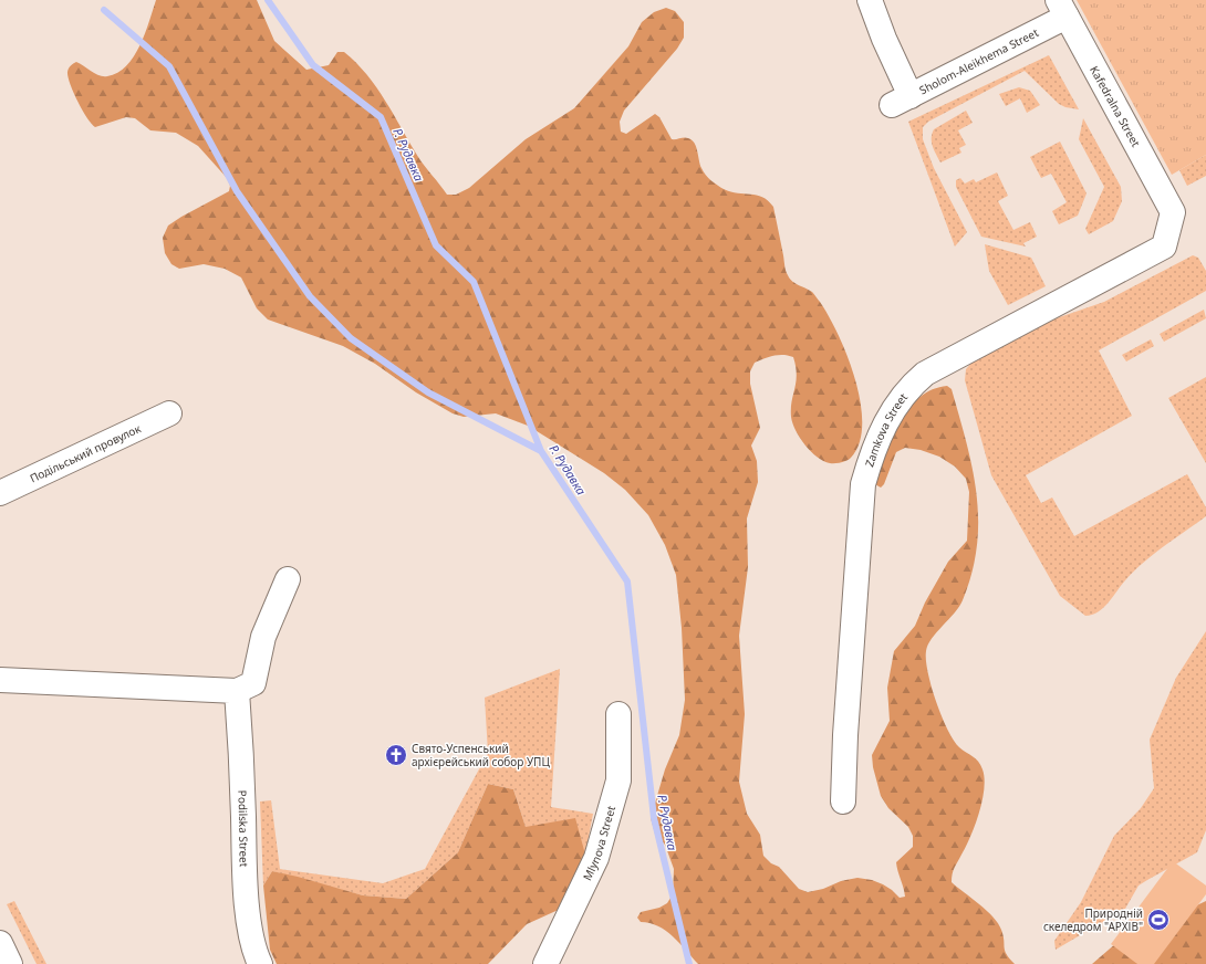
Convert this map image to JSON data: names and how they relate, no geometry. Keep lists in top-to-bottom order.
{
  "streets": {
    "street": [
      "Sholom-Aleikhema Street",
      "Kafedralna Street",
      "Zamkova Street",
      "Подільський провулок",
      "Podilska Street",
      "Mlynova Street"
    ]
  },
  "crossings": [
    ["Sholom-Aleikhema Street", "Kafedralna Street"],
    ["Kafedralna Street", "Zamkova Street"]
  ],
  "water": ["Р. Рудавка"],
  "places": {
    "church": ["Свято-Успенський архієрейський собор УПЦ"],
    "sports": ["Природній скеледром \"АРХІВ\""]
  }
}
